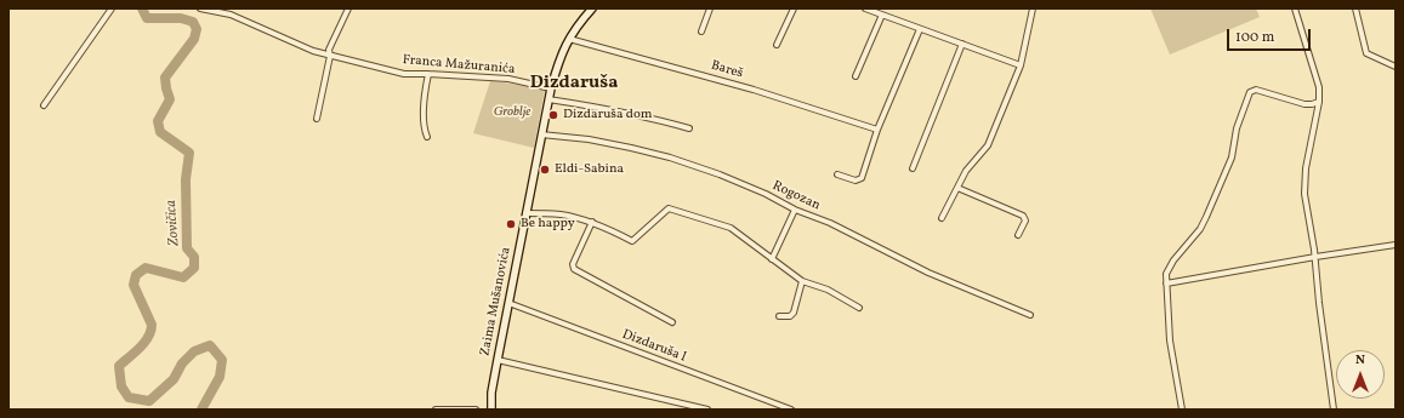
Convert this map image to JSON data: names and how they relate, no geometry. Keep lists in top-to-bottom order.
{
  "streets": {
    "street": [
      "Franca Mažuranića",
      "Bareš",
      "Rogozan",
      "Zaima Mušanovića",
      "Dizdaruša I"
    ]
  },
  "crossings": [
    ["Franca Mažuranića", "Zaima Mušanovića"],
    ["Bareš", "Zaima Mušanovića"],
    ["Rogozan", "Zaima Mušanovića"],
    ["Zaima Mušanovića", "Dizdaruša I"]
  ],
  "districts": ["Dizdaruša"],
  "water": ["Zovičica"],
  "parks": ["Groblje"],
  "places": ["Dizdaruša dom", "Eldi-Sabina", "Be happy"],
  "scale_bar": "100 m",
  "north": "top"
}
